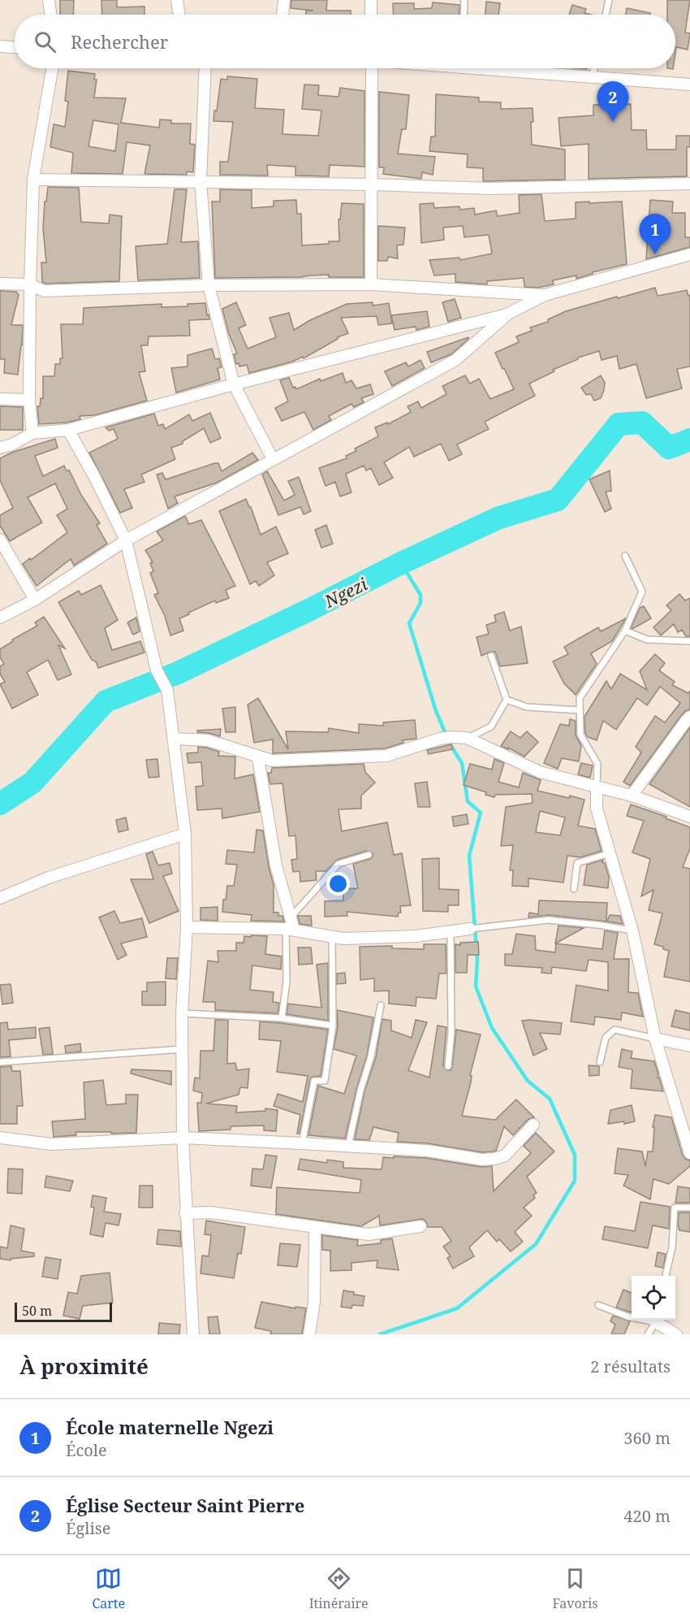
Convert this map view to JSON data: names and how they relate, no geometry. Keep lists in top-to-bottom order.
{
  "water": ["Ngezi"],
  "scale_bar": "50 m",
  "page": {
    "search": "Rechercher",
    "pins": ["2", "1"],
    "scale": "50 m",
    "heading": ["À proximité", "2 résultats"],
    "list": [
      {
        "mark": "1",
        "name": "École maternelle Ngezi",
        "note": "École",
        "value": "360 m"
      },
      {
        "mark": "2",
        "name": "Église Secteur Saint Pierre",
        "note": "Église",
        "value": "420 m"
      }
    ],
    "nav": ["Carte", "Itinéraire", "Favoris"]
  }
}
